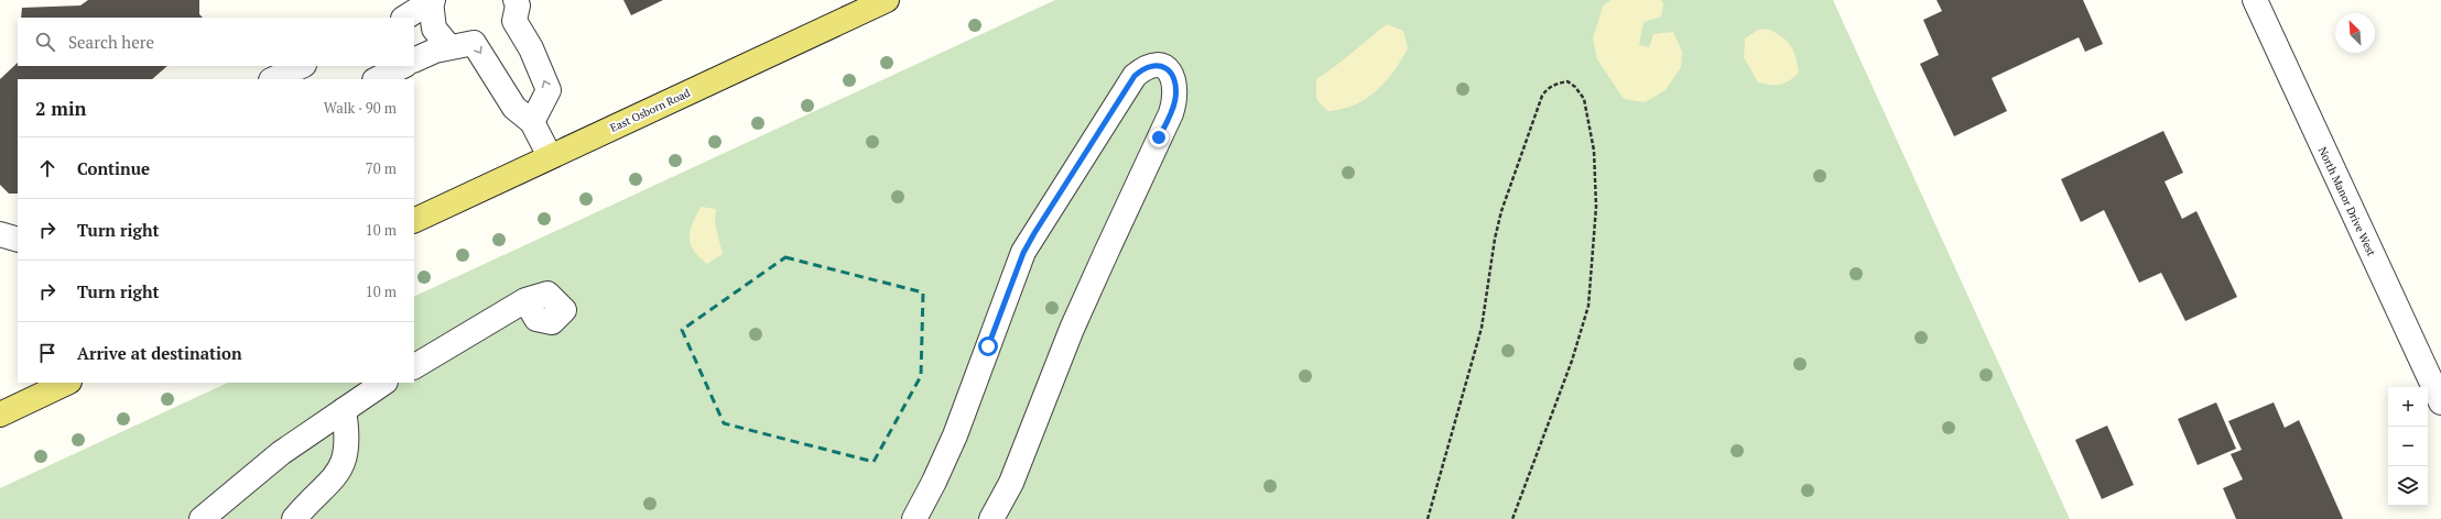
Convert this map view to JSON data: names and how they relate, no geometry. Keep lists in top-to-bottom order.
{
  "streets": {
    "main road": ["East Osborn Road"],
    "street": ["North Manor Drive West"]
  },
  "north": "top left",
  "page": {
    "search": "Search here",
    "heading": ["2 min", "Walk · 90 m"],
    "list": [
      ["Continue", "70 m"],
      ["Turn right", "10 m"],
      ["Turn right", "10 m"],
      "Arrive at destination"
    ],
    "map_buttons": ["+", "−"]
  }
}
